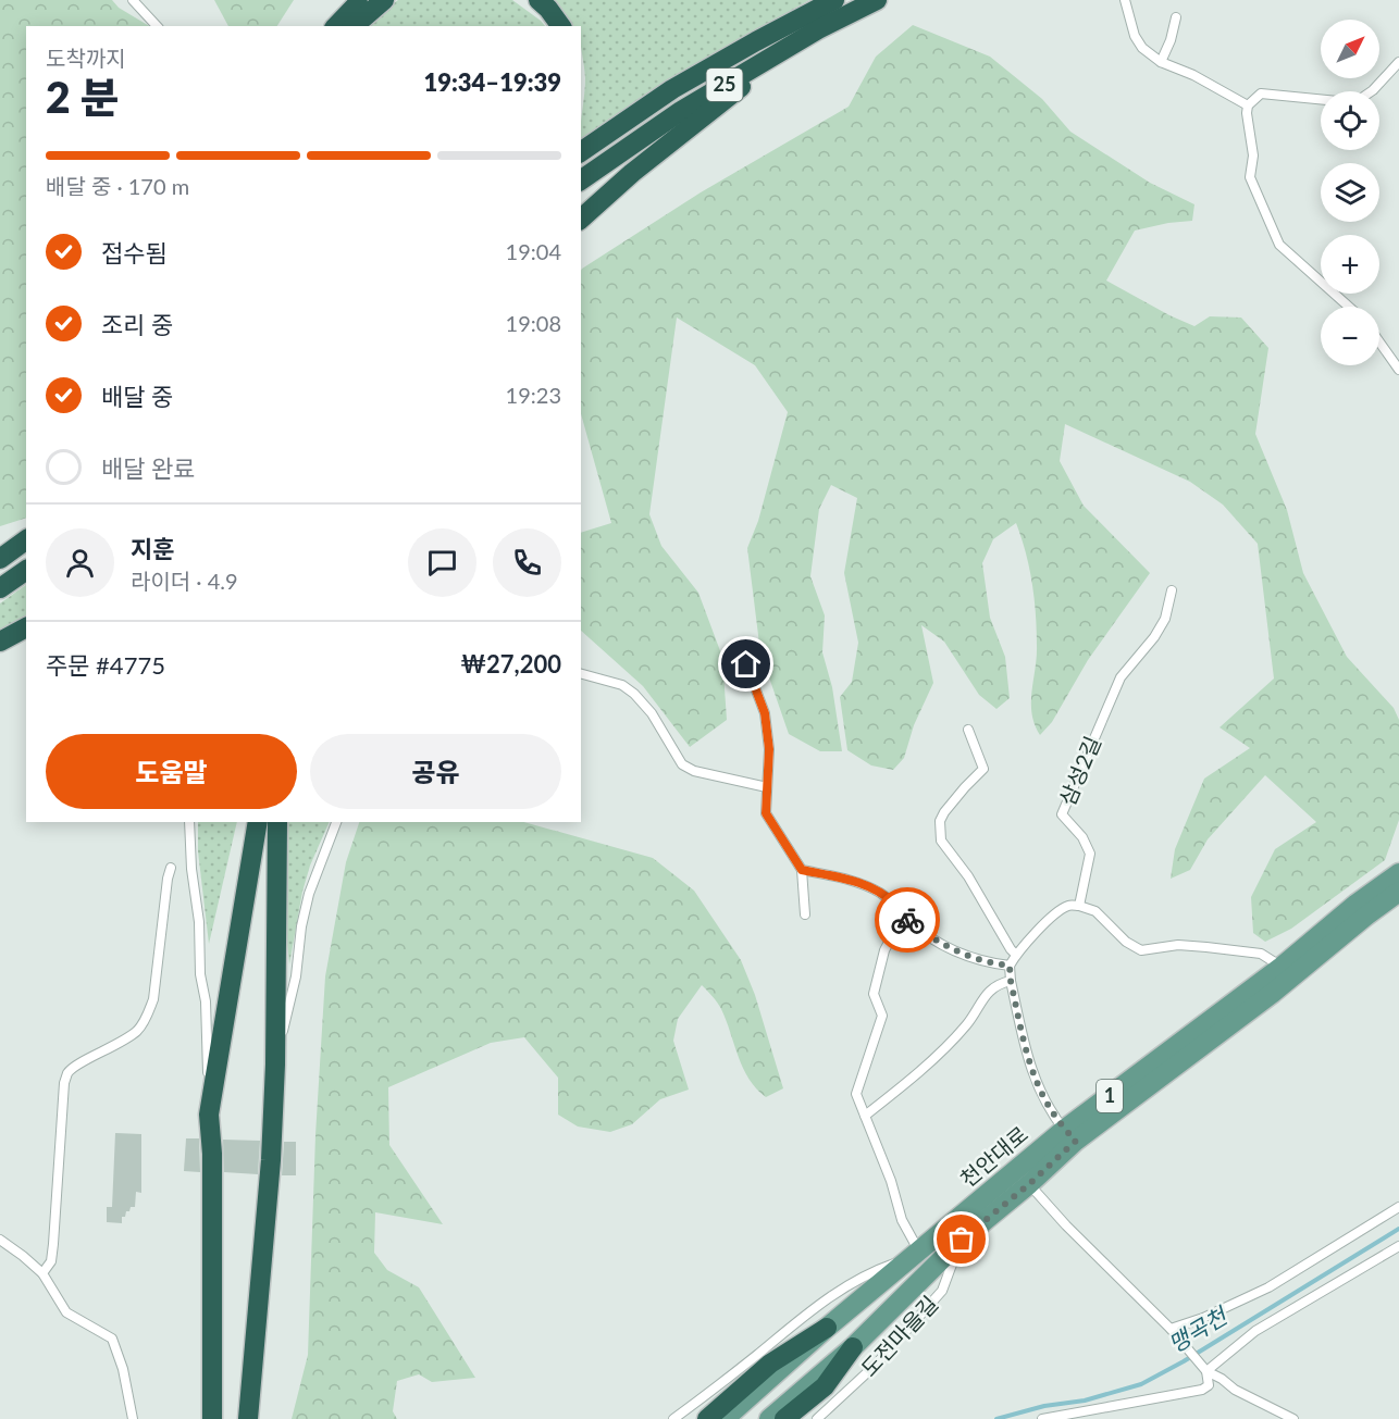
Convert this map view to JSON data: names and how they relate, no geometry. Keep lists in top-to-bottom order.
{
  "streets": {
    "highway": ["25"],
    "main road": ["1", "천안대로"],
    "lane": ["삼성2길", "도전마을길"]
  },
  "crossings": [
    ["천안대로", "도전마을길"]
  ],
  "water": ["맹곡천"],
  "north": "top right",
  "page": {
    "map_buttons": ["+", "−"],
    "heading": ["2 분", "도착까지", "19:34–19:39"],
    "panel": [
      "지훈",
      "라이더 · 4.9",
      "주문 #4775",
      "₩27,200"
    ],
    "bar": "배달 중 · 170 m",
    "list": [
      ["접수됨", "19:04"],
      ["조리 중", "19:08"],
      ["배달 중", "19:23"],
      "배달 완료"
    ],
    "buttons": ["도움말", "공유"]
  }
}
